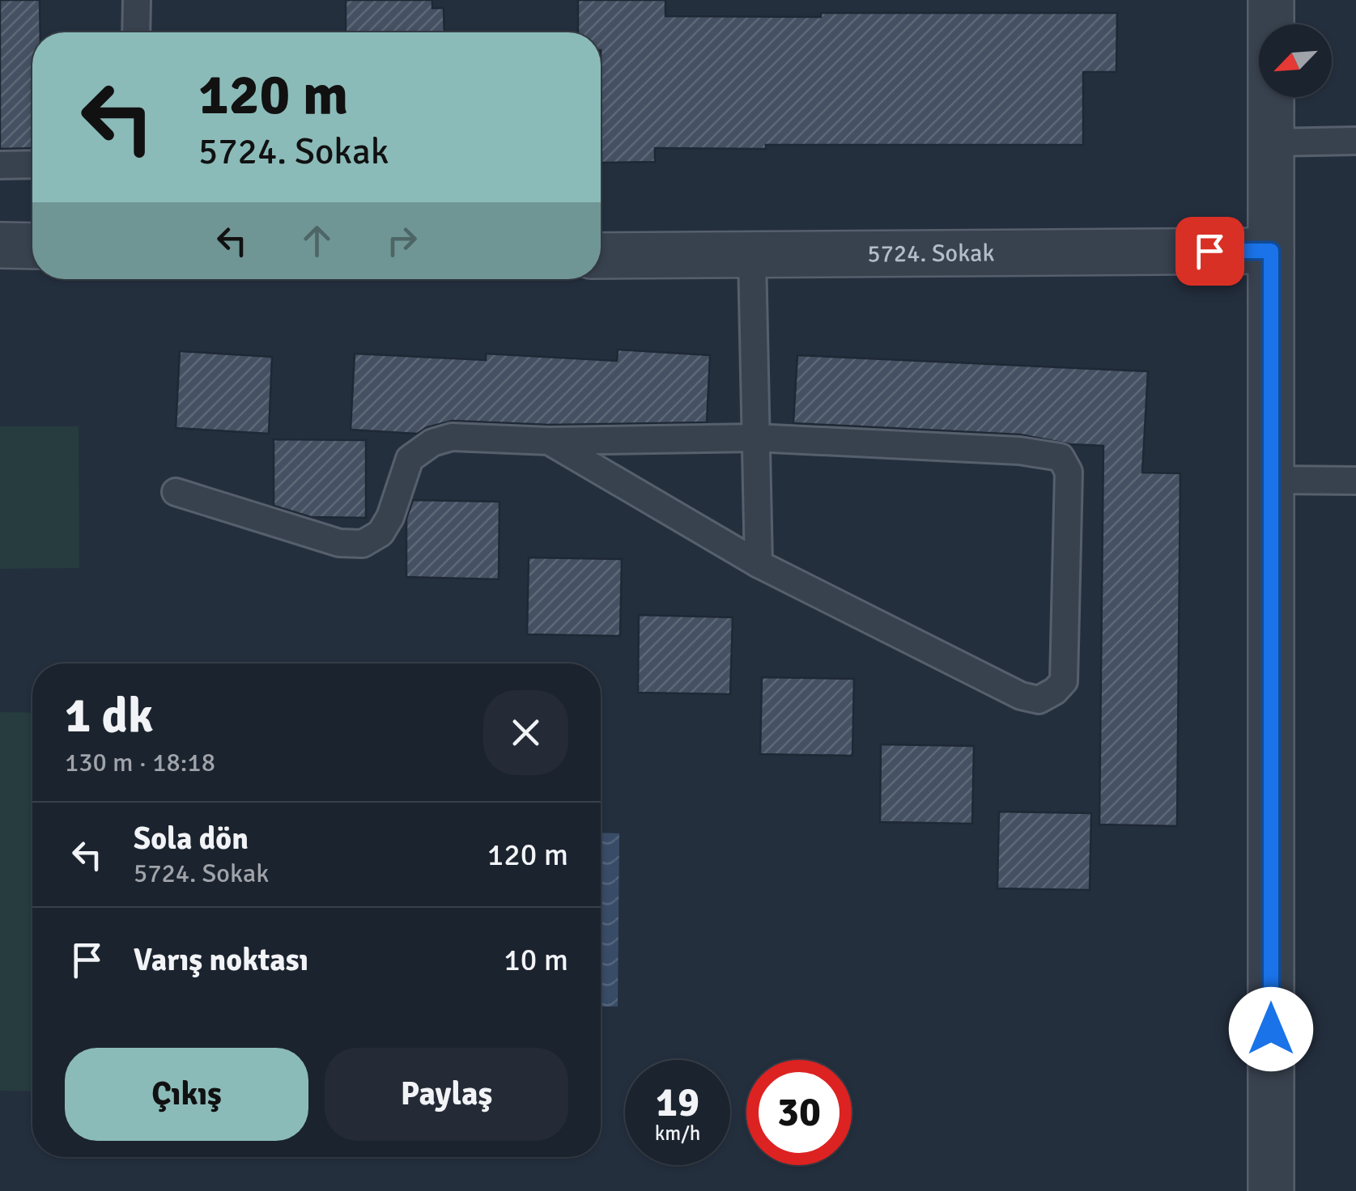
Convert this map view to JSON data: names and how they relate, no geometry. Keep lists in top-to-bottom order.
{
  "streets": {
    "street": ["5724. Sokak"]
  },
  "north": "bottom left",
  "page": {
    "turn": ["120 m", "5724. Sokak"],
    "heading": ["1 dk", "130 m · 18:18"],
    "list": [
      {
        "name": "Sola dön",
        "note": "5724. Sokak",
        "value": "120 m"
      },
      {
        "name": "Varış noktası",
        "value": "10 m"
      }
    ],
    "buttons": ["Çıkış", "Paylaş"],
    "speed": "19 km/h",
    "limit": "30"
  }
}
